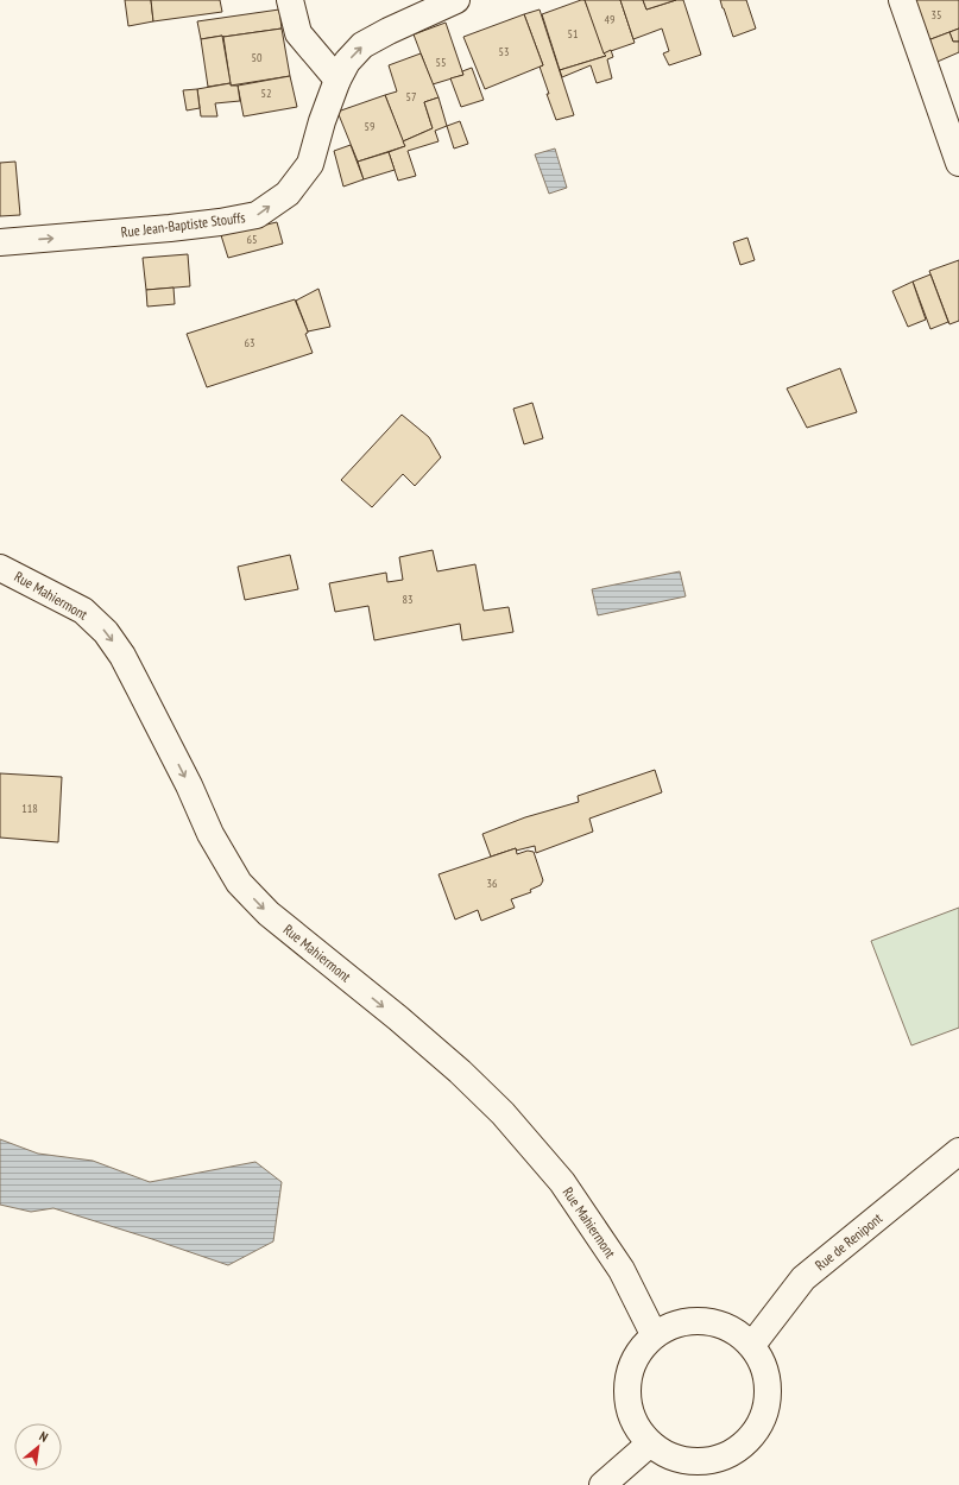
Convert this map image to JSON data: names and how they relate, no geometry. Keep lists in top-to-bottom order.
{
  "streets": {
    "street": ["Rue Jean-Baptiste Stouffs", "Rue Mahiermont", "Rue de Renipont"]
  },
  "crossings": [
    ["Rue Mahiermont", "Rue de Renipont"]
  ],
  "one_way": ["Rue Jean-Baptiste Stouffs", "Rue Mahiermont"],
  "house_numbers": [
    "35",
    "49",
    "51",
    "53",
    "50",
    "55",
    "52",
    "57",
    "59",
    "65",
    "63",
    "83",
    "118",
    "36"
  ],
  "north": "top right"
}
